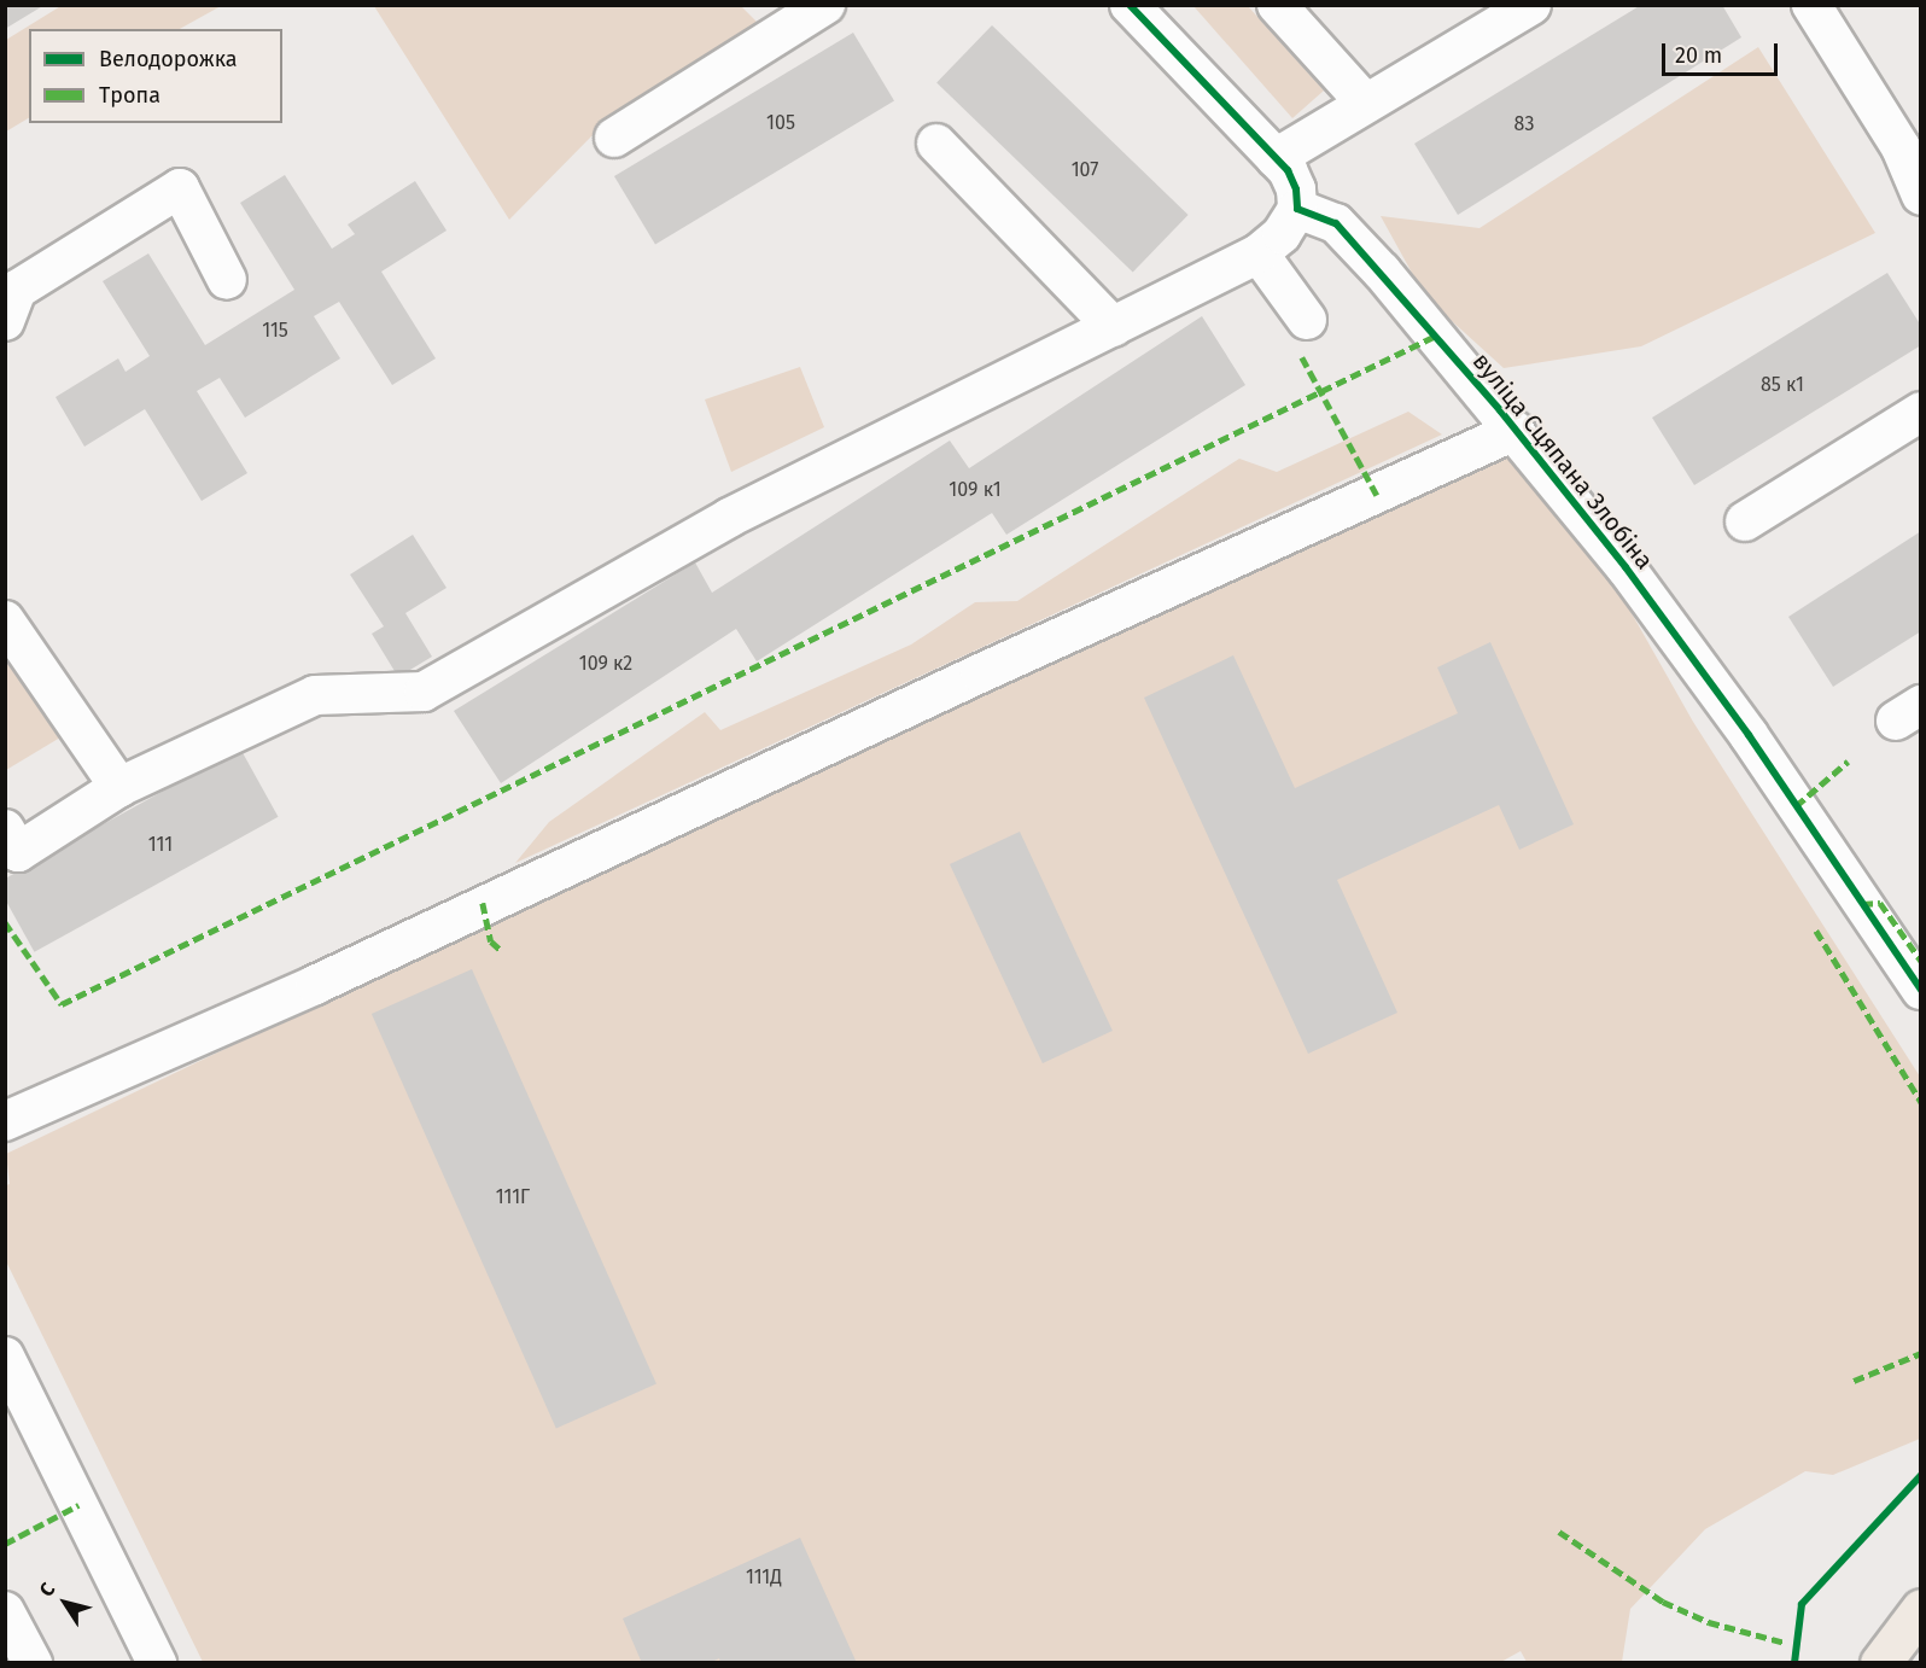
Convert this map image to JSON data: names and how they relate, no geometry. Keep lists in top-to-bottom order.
{
  "streets": {
    "street": ["вуліца Сцяпана Злобіна"]
  },
  "house_numbers": [
    "105",
    "83",
    "107",
    "115",
    "85 к1",
    "109 к1",
    "109 к2",
    "111",
    "111Г",
    "111Д"
  ],
  "legend": ["Велодорожка", "Тропа"],
  "scale_bar": "20 m",
  "north": "top left"
}
